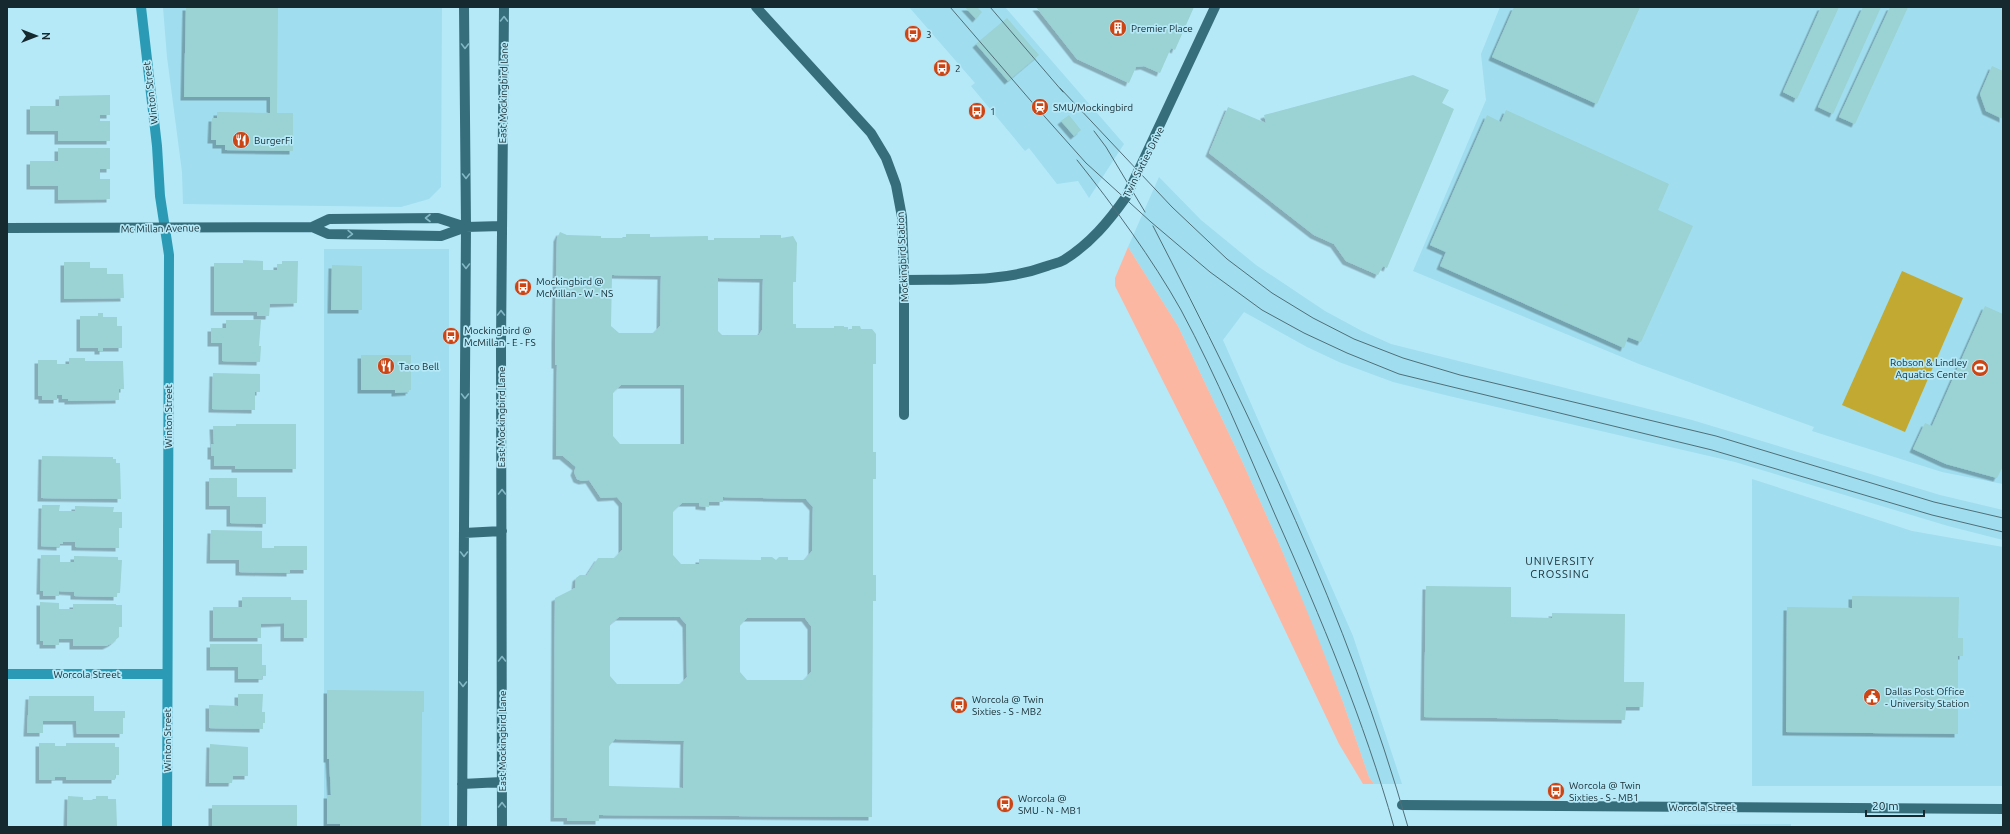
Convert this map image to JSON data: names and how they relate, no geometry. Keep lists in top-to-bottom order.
{
  "streets": {
    "street": [
      "Winton Street",
      "East Mockingbird Lane",
      "Twin Sixties Drive",
      "Mc Millan Avenue",
      "Mockingbird Station",
      "Worcola Street"
    ]
  },
  "crossings": [
    ["Winton Street", "Mc Millan Avenue"],
    ["Winton Street", "Worcola Street"],
    ["East Mockingbird Lane", "Mc Millan Avenue"],
    ["Twin Sixties Drive", "Mockingbird Station"]
  ],
  "districts": ["UNIVERSITY CROSSING"],
  "places": {
    "building": ["Premier Place"],
    "bus stop": [
      "3",
      "2",
      "1",
      "Mockingbird @ McMillan - W - NS",
      "Mockingbird @ McMillan - E - FS",
      "Worcola @ Twin Sixties - S - MB2",
      "Worcola @ Twin Sixties - S - MB1",
      "Worcola @ SMU - N - MB1"
    ],
    "station": ["SMU/Mockingbird"],
    "restaurant": ["BurgerFi", "Taco Bell"],
    "sports": ["Robson & Lindley Aquatics Center"],
    "public building": ["Dallas Post Office - University Station"]
  },
  "scale_bar": "20 m",
  "north": "right"
}
